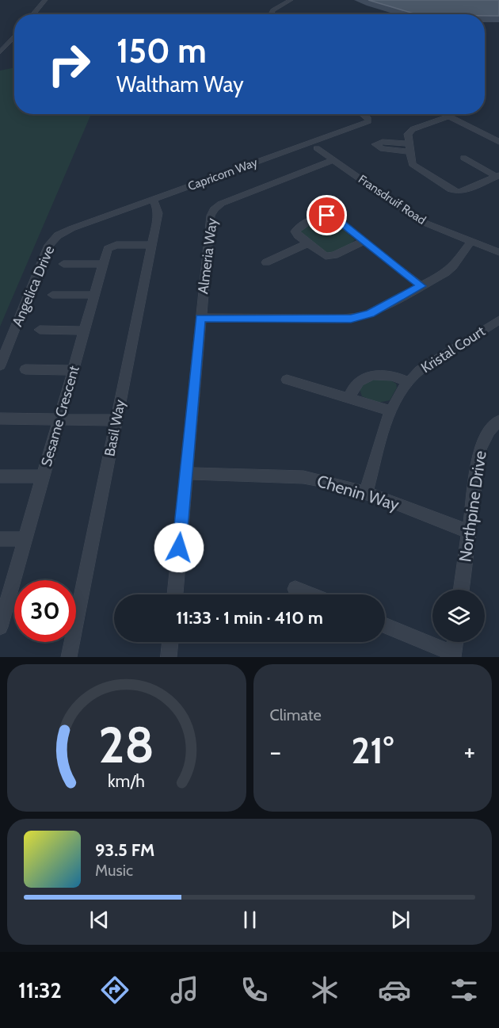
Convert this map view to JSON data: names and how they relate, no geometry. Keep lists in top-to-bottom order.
{
  "streets": {
    "street": [
      "Capricorn Way",
      "Fransdruif Road",
      "Almeria Way",
      "Angelica Drive",
      "Kristal Court",
      "Sesame Crescent",
      "Basil Way",
      "Chenin Way",
      "Northpine Drive"
    ]
  },
  "crossings": [
    ["Capricorn Way", "Angelica Drive"],
    ["Capricorn Way", "Basil Way"],
    ["Fransdruif Road", "Almeria Way"],
    ["Almeria Way", "Chenin Way"],
    ["Kristal Court", "Chenin Way"],
    ["Sesame Crescent", "Basil Way"],
    ["Chenin Way", "Northpine Drive"]
  ],
  "page": {
    "turn": ["150 m", "Waltham Way"],
    "limit": "30",
    "trip": "11:33 · 1 min · 410 m",
    "tile": "Climate",
    "heat": ["−", "21°", "+"],
    "song": ["93.5 FM", "Music"],
    "tabs": "11:32",
    "gauge": ["28", "km/h"]
  }
}
